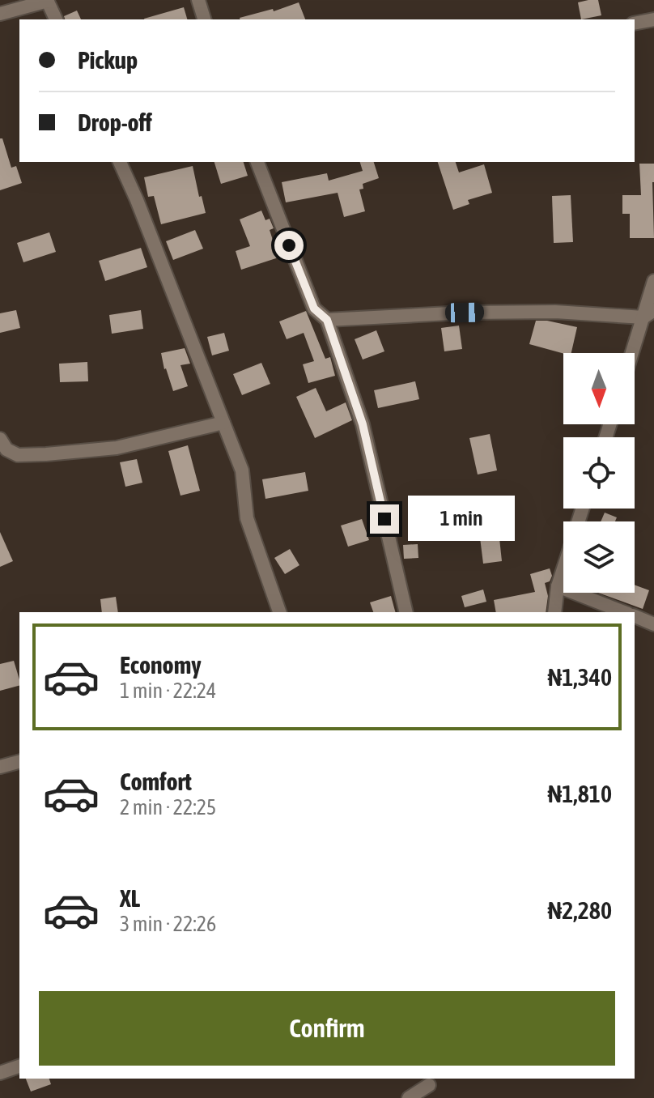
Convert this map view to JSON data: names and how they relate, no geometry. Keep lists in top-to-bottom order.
{
  "north": "bottom",
  "page": {
    "banner": ["Pickup", "Drop-off"],
    "bubble": "1 min",
    "list": [
      {
        "name": "Economy",
        "note": "1 min · 22:24",
        "value": "₦1,340"
      },
      {
        "name": "Comfort",
        "note": "2 min · 22:25",
        "value": "₦1,810"
      },
      {
        "name": "XL",
        "note": "3 min · 22:26",
        "value": "₦2,280"
      }
    ],
    "buttons": "Confirm"
  }
}
